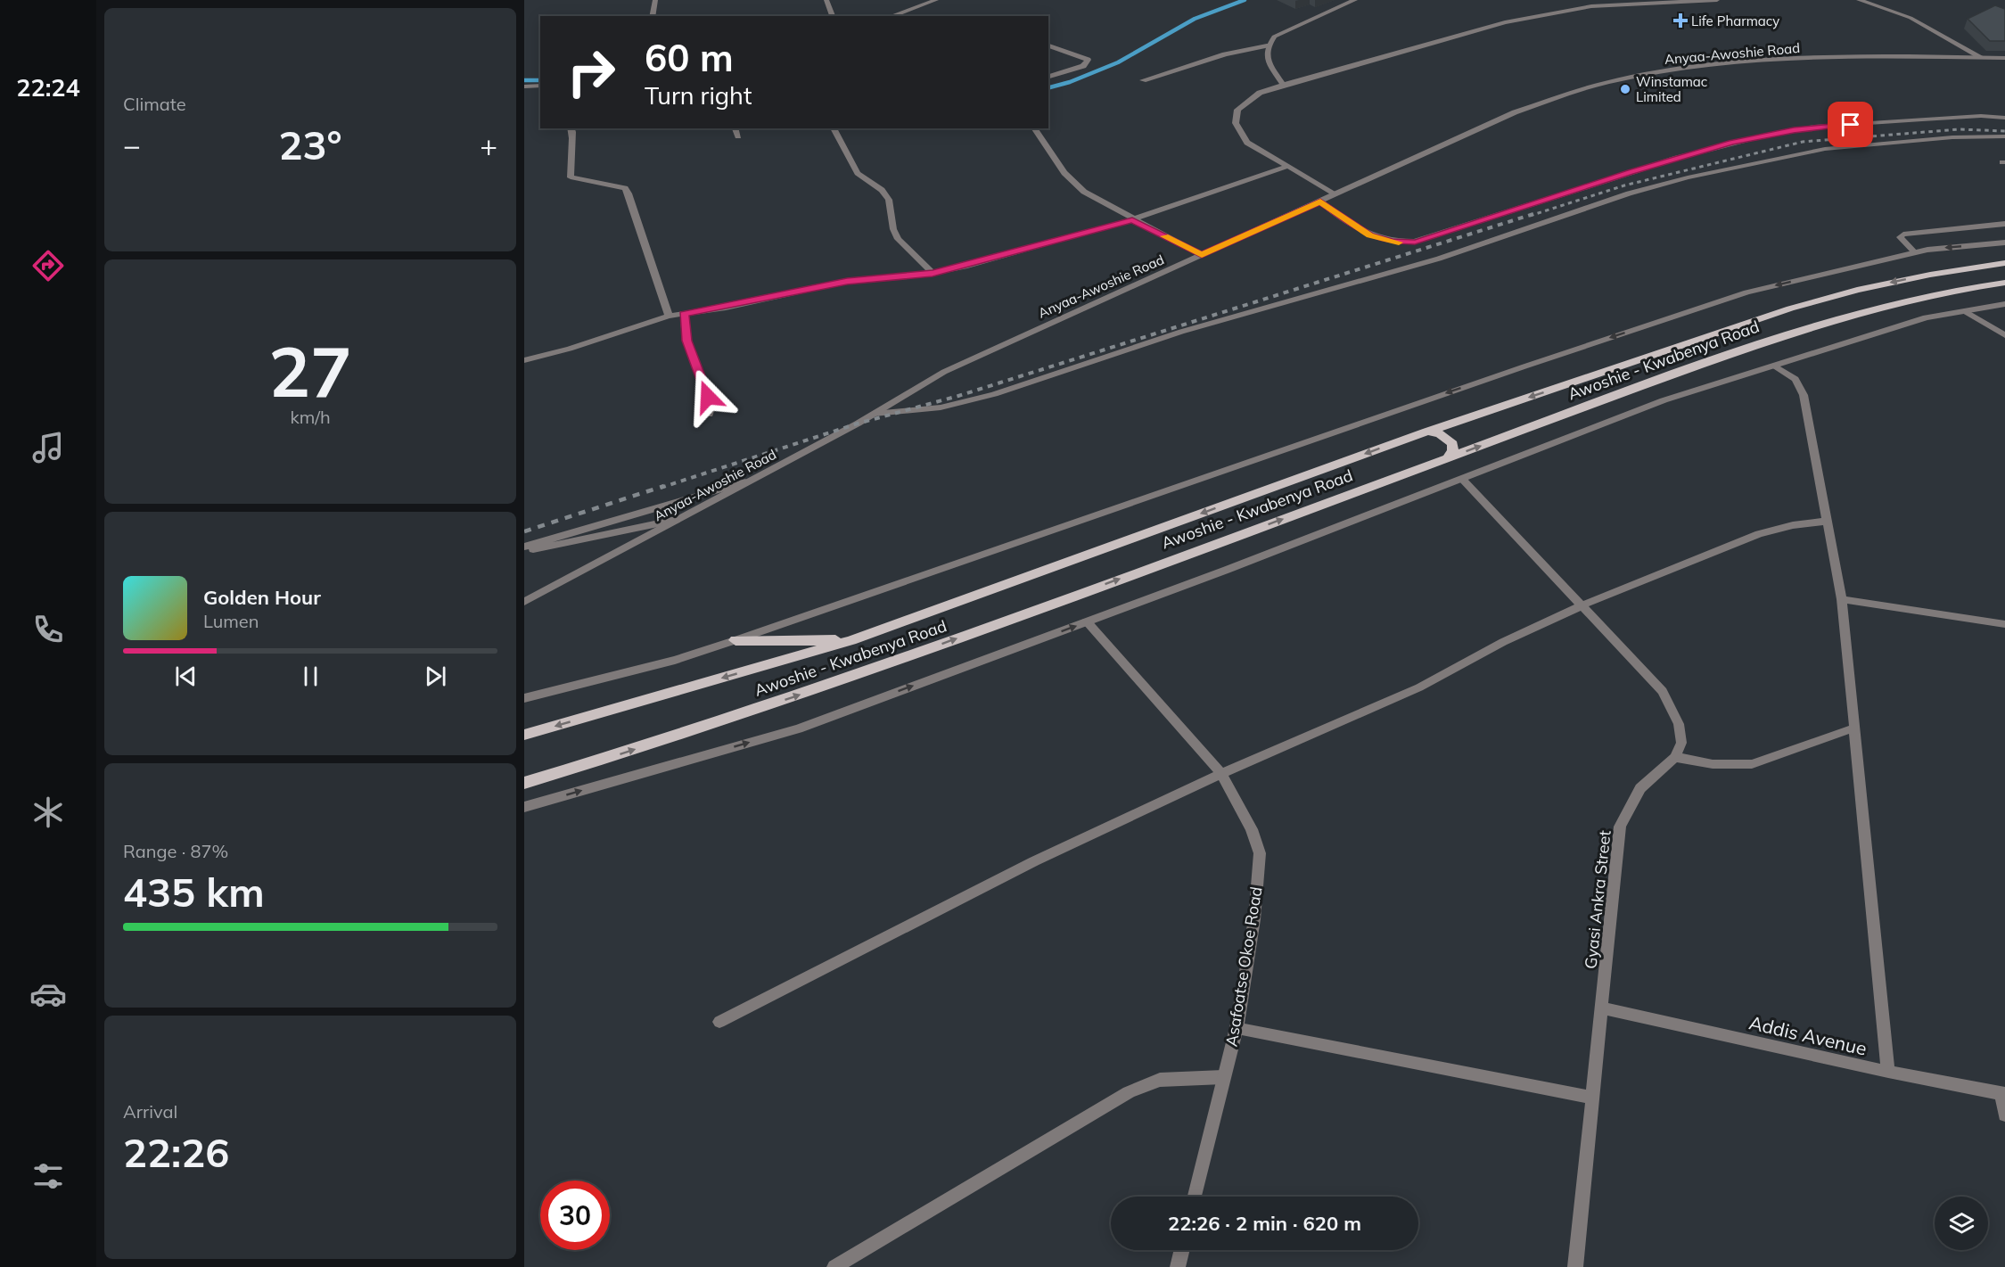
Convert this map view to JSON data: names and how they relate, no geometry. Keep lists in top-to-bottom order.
{
  "streets": {
    "main road": ["Awoshie - Kwabenya Road"],
    "street": [
      "Anyaa-Awoshie Road",
      "Gyasi Ankra Street",
      "Asafoatse Okoe Road",
      "Addis Avenue"
    ]
  },
  "crossings": [
    ["Gyasi Ankra Street", "Addis Avenue"]
  ],
  "places": {
    "health": ["Life Pharmacy"],
    "other": ["Winstamac Limited"]
  },
  "page": {
    "tabs": "22:24",
    "tile": [
      "Climate",
      ["27", "km/h"],
      ["Range · 87%", "435 km"],
      ["Arrival", "22:26"]
    ],
    "turn": ["60 m", "Turn right"],
    "heat": ["−", "23°", "+"],
    "song": ["Golden Hour", "Lumen"],
    "limit": "30",
    "trip": "22:26 · 2 min · 620 m"
  }
}
